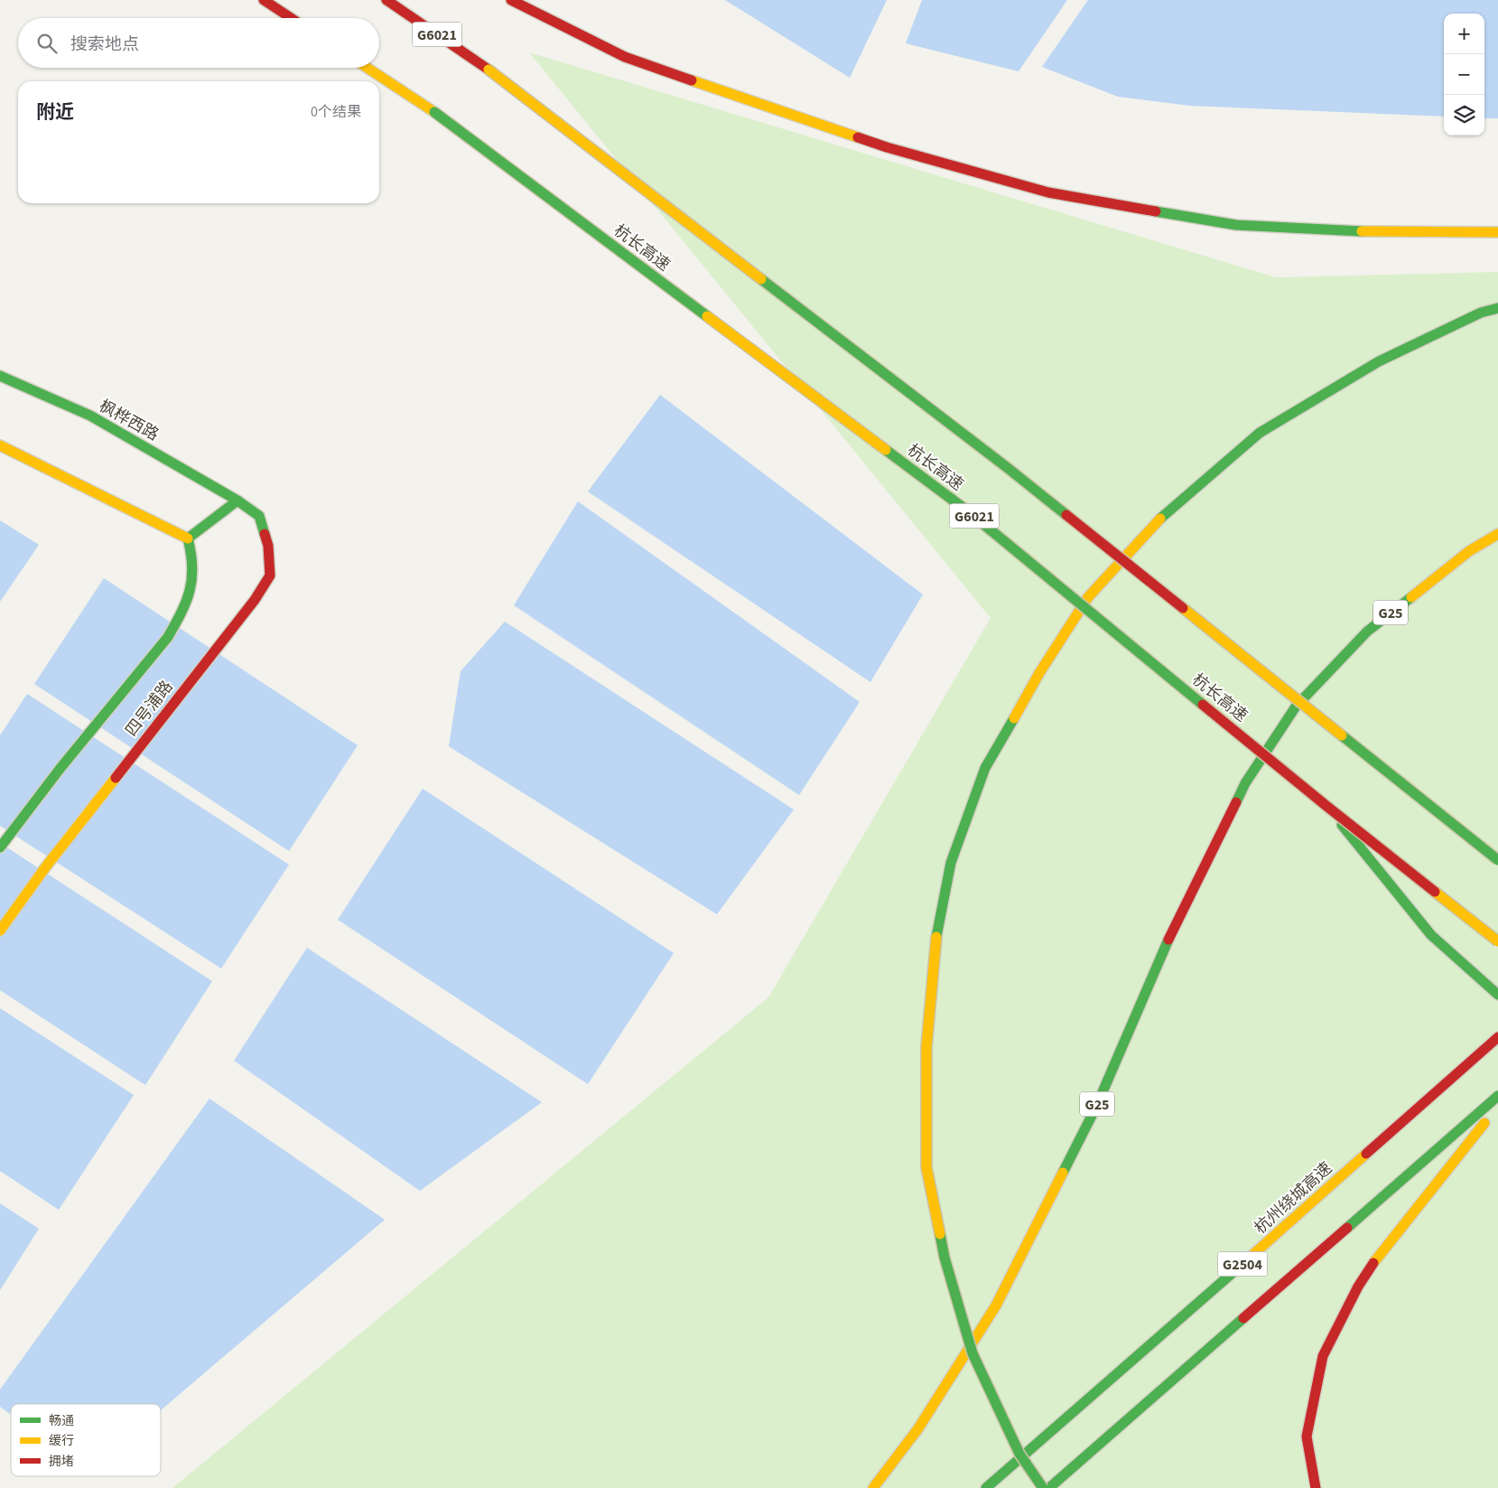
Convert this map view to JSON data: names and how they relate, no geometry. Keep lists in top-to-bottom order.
{
  "streets": {
    "main road": [
      "G6021",
      "杭长高速",
      "枫桦西路",
      "G25",
      "四号浦路",
      "杭州绕城高速",
      "G2504"
    ]
  },
  "crossings": [
    ["枫桦西路", "四号浦路"]
  ],
  "legend": ["畅通", "缓行", "拥堵"],
  "page": {
    "map_buttons": ["+", "−"],
    "search": "搜索地点",
    "heading": ["附近", "0个结果"]
  }
}
